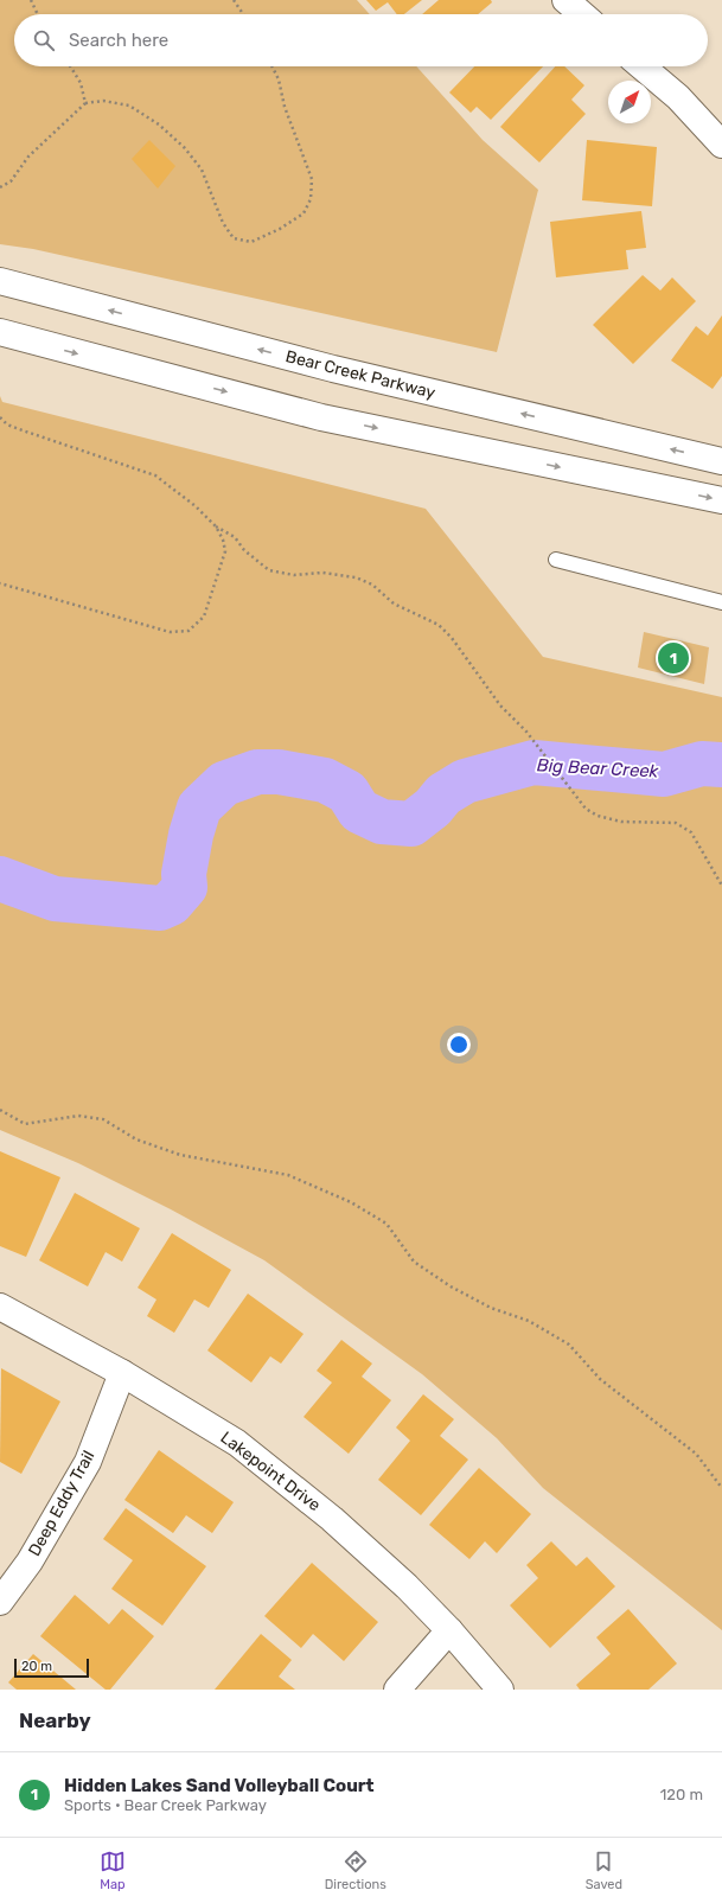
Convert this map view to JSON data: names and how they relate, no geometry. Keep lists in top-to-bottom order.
{
  "streets": {
    "main road": ["Bear Creek Parkway", "Lakepoint Drive", "Deep Eddy Trail"]
  },
  "crossings": [
    ["Lakepoint Drive", "Deep Eddy Trail"]
  ],
  "water": ["Big Bear Creek"],
  "scale_bar": "20 m",
  "north": "top right",
  "page": {
    "search": "Search here",
    "pins": "1",
    "scale": "20 m",
    "heading": "Nearby",
    "list": [
      {
        "mark": "1",
        "name": "Hidden Lakes Sand Volleyball Court",
        "note": "Sports · Bear Creek Parkway",
        "value": "120 m"
      }
    ],
    "nav": ["Map", "Directions", "Saved"]
  }
}
